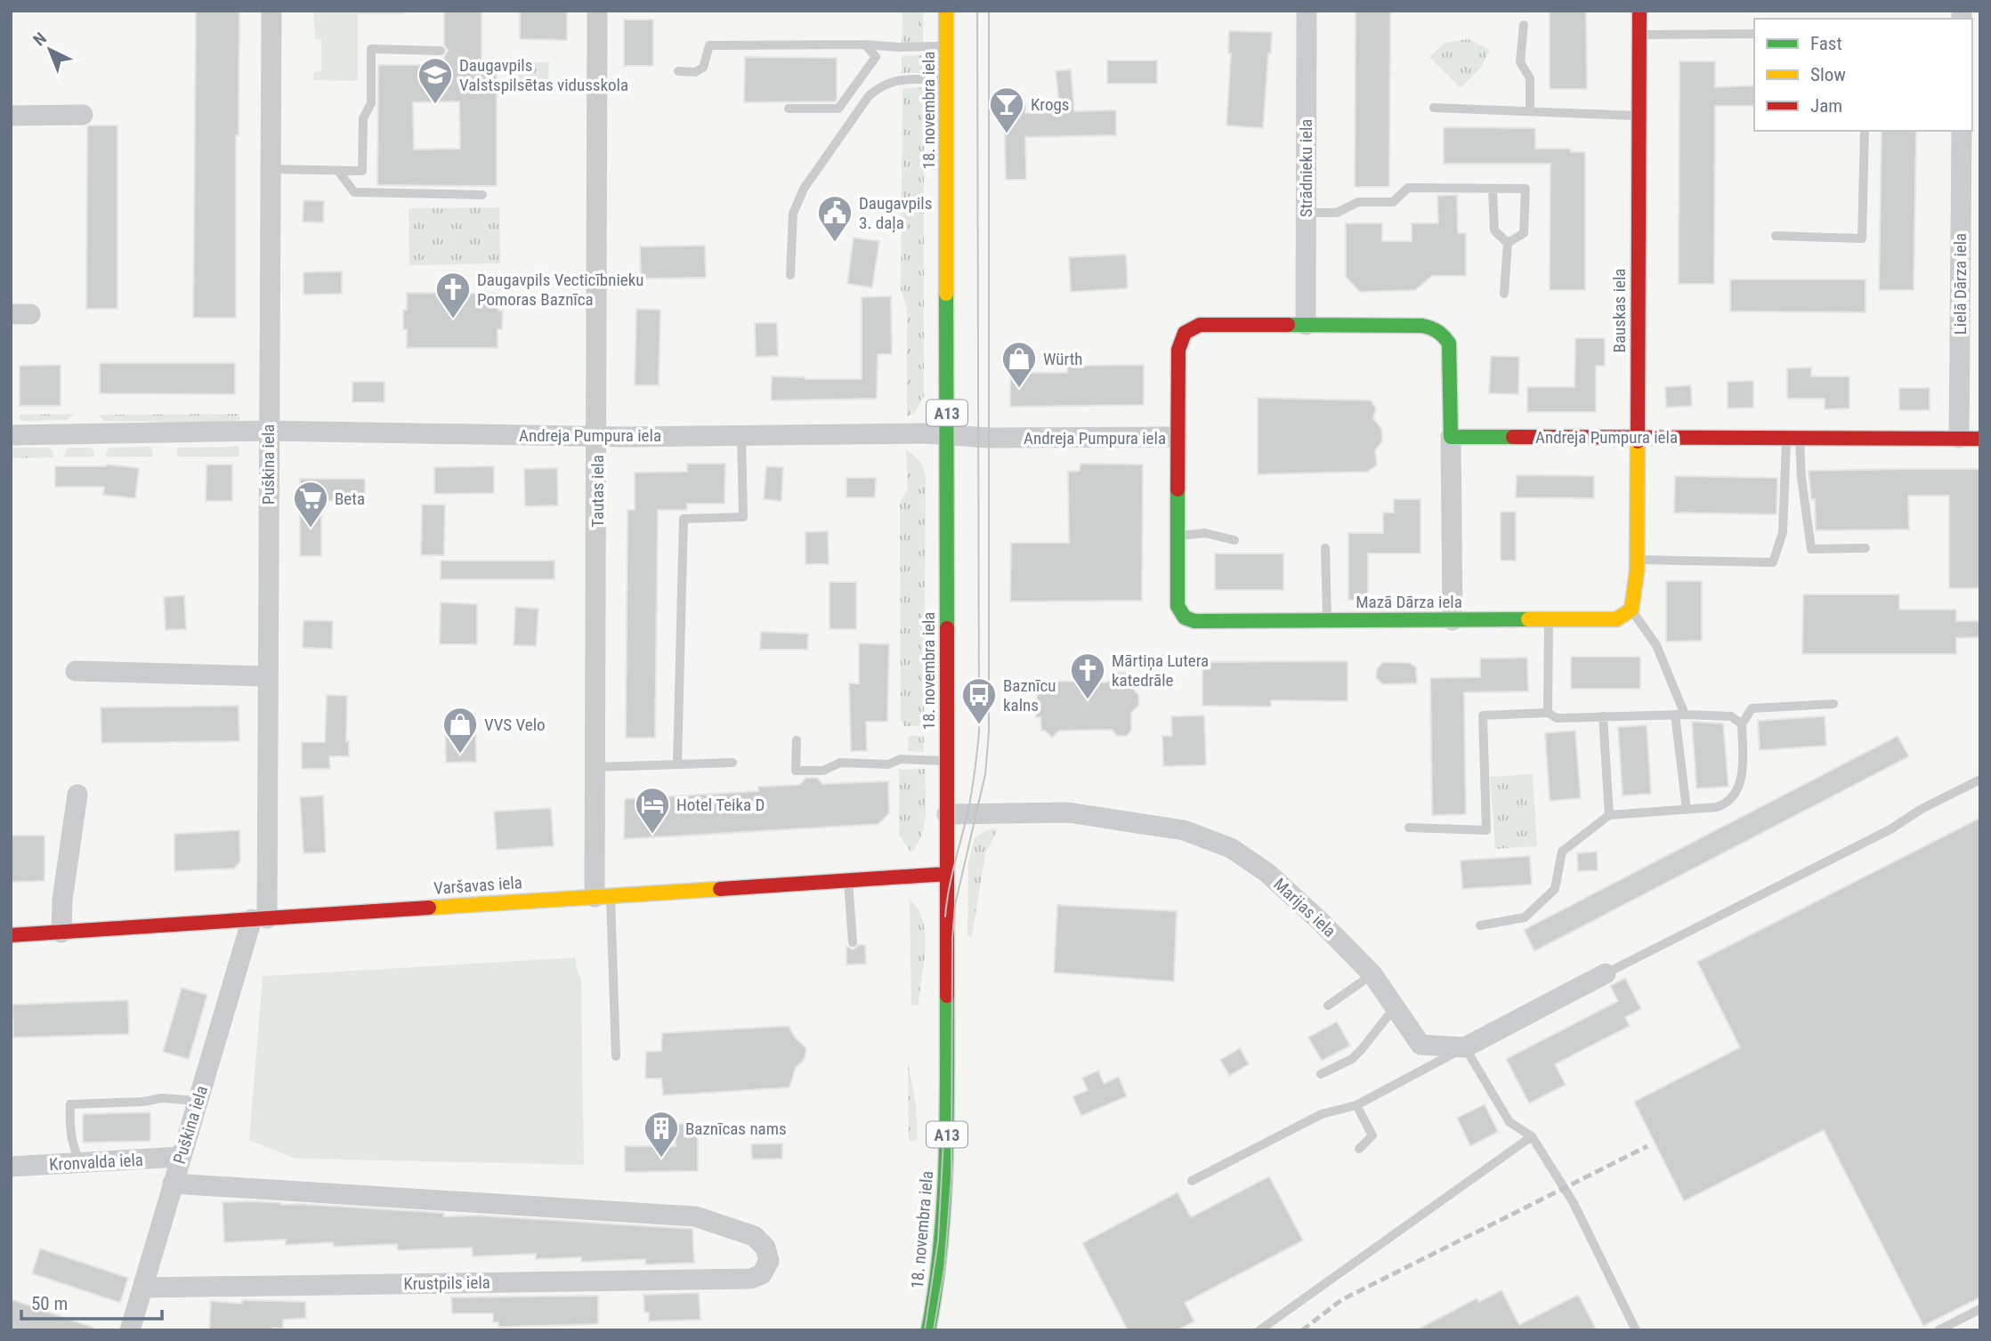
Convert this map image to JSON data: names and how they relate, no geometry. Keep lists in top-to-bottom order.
{
  "streets": {
    "street": [
      "18. novembra iela",
      "Strādnieku iela",
      "Lielā Dārza iela",
      "Bauskas iela",
      "A13",
      "Andreja Pumpura iela",
      "Puškina iela",
      "Tautas iela",
      "Mazā Dārza iela",
      "Varšavas iela",
      "Marijas iela",
      "Kronvalda iela",
      "Krustpils iela"
    ]
  },
  "crossings": [
    ["18. novembra iela", "Andreja Pumpura iela"],
    ["18. novembra iela", "Varšavas iela"],
    ["18. novembra iela", "Marijas iela"],
    ["Strādnieku iela", "Andreja Pumpura iela"],
    ["Lielā Dārza iela", "Andreja Pumpura iela"],
    ["Bauskas iela", "Andreja Pumpura iela"],
    ["Bauskas iela", "Mazā Dārza iela"],
    ["Andreja Pumpura iela", "Puškina iela"],
    ["Andreja Pumpura iela", "Tautas iela"],
    ["Puškina iela", "Varšavas iela"],
    ["Puškina iela", "Kronvalda iela"],
    ["Puškina iela", "Krustpils iela"],
    ["Tautas iela", "Varšavas iela"]
  ],
  "places": {
    "school or university": ["Daugavpils Valstspilsētas vidusskola"],
    "bar": ["Krogs"],
    "public building": ["Daugavpils 3. daļa"],
    "church": ["Daugavpils Vecticībnieku Pomoras Baznīca", "Mārtiņa Lutera katedrāle"],
    "shop": ["Würth", "VVS Velo"],
    "supermarket": ["Beta"],
    "bus stop": ["Baznīcu kalns"],
    "hotel": ["Hotel Teika D"],
    "building": ["Baznīcas nams"]
  },
  "legend": ["Fast", "Slow", "Jam"],
  "scale_bar": "50 m",
  "north": "top left"
}
